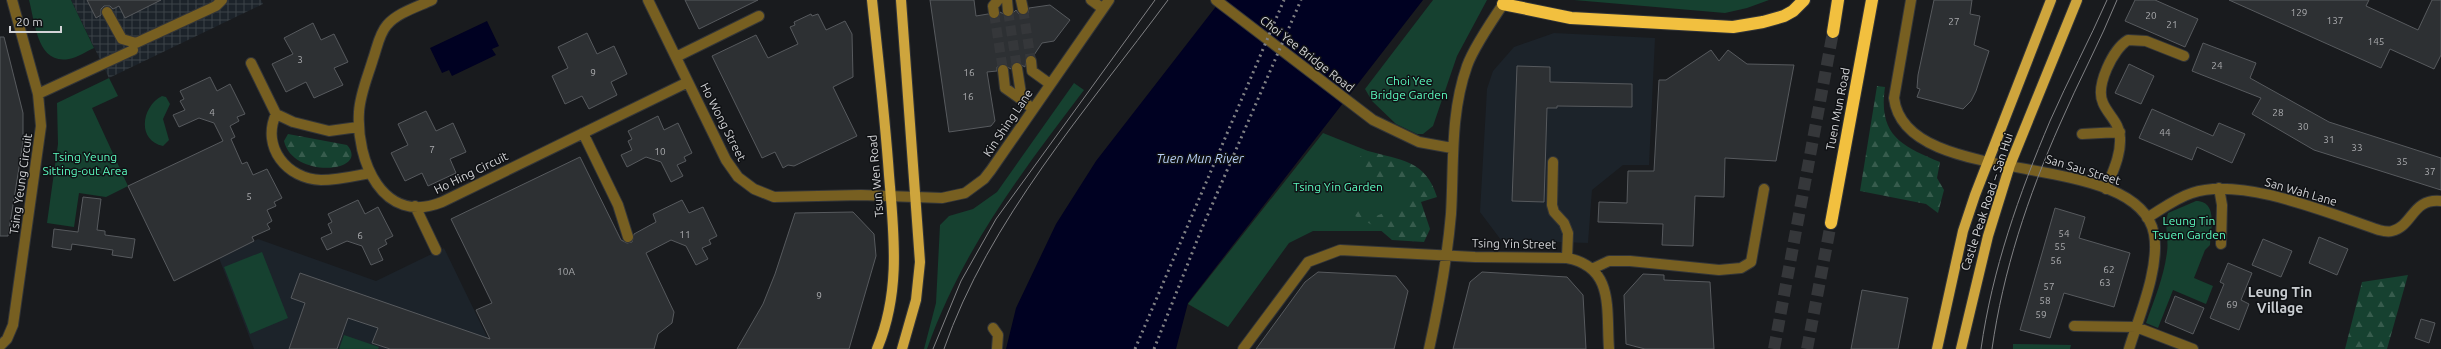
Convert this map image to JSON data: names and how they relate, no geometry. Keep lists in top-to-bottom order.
{
  "streets": {
    "highway": ["Tuen Mun Road"],
    "main road": ["Tsun Wen Road", "Castle Peak Road – San Hui"],
    "street": [
      "Choi Yee Bridge Road",
      "Ho Wong Street",
      "Kin Shing Lane",
      "San Sau Street",
      "Ho Hing Circuit",
      "Tsing Yeung Circuit",
      "San Wah Lane",
      "Tsing Yin Street"
    ]
  },
  "crossings": [
    ["Ho Wong Street", "Kin Shing Lane"],
    ["Ho Wong Street", "Ho Hing Circuit"],
    ["Ho Wong Street", "Tsun Wen Road"],
    ["Kin Shing Lane", "Tsun Wen Road"],
    ["San Sau Street", "San Wah Lane"],
    ["San Sau Street", "Castle Peak Road – San Hui"]
  ],
  "districts": ["Leung Tin Village"],
  "water": ["Tuen Mun River"],
  "parks": [
    "Choi Yee Bridge Garden",
    "Tsing Yeung Sitting-out Area",
    "Tsing Yin Garden",
    "Leung Tin Tsuen Garden"
  ],
  "house_numbers": [
    "129",
    "20",
    "137",
    "27",
    "21",
    "145",
    "3",
    "24",
    "9",
    "16",
    "16",
    "4",
    "28",
    "30",
    "44",
    "31",
    "33",
    "7",
    "10",
    "35",
    "37",
    "5",
    "54",
    "11",
    "6",
    "55",
    "56",
    "62",
    "10A",
    "63",
    "57",
    "9",
    "58",
    "69",
    "59"
  ],
  "scale_bar": "20 m"
}
